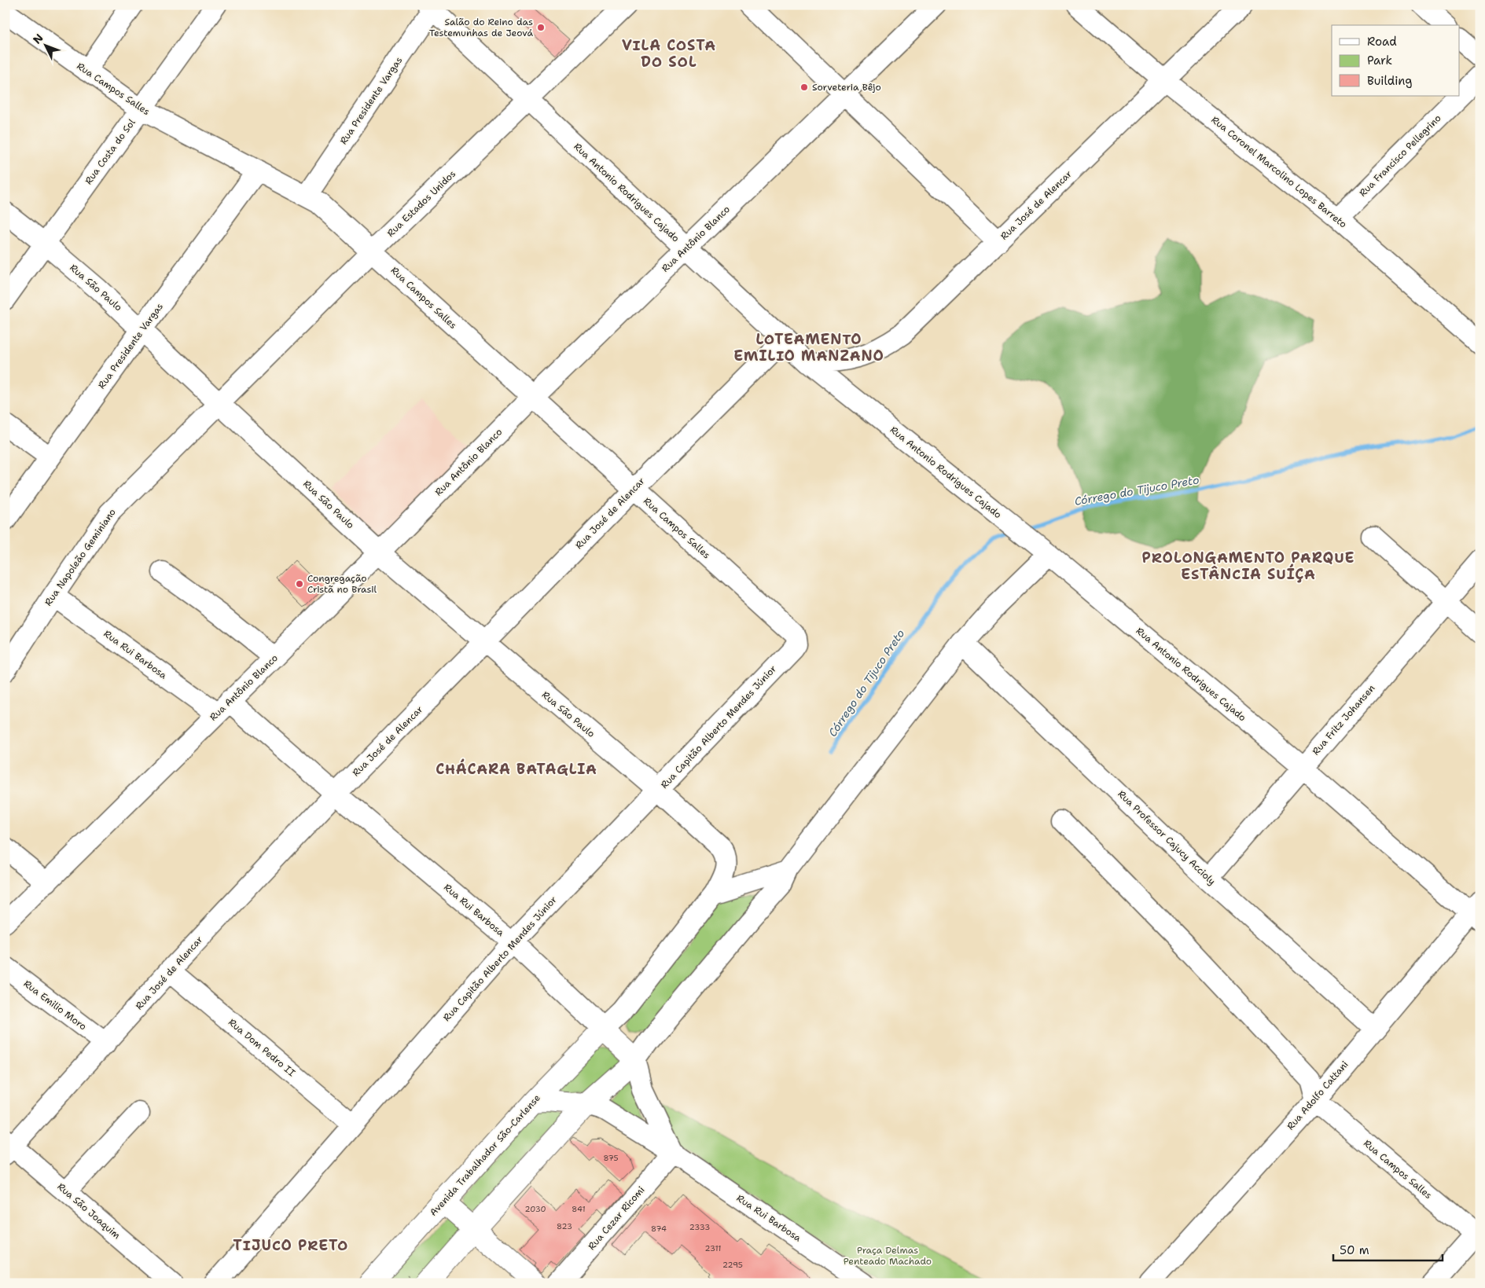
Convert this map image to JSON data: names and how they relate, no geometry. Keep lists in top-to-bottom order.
{
  "streets": {
    "main road": ["Rua Rui Barbosa", "Avenida Trabalhador São-Carlense"],
    "street": [
      "Rua Campos Salles",
      "Rua Presidente Vargas",
      "Rua Costa do Sol",
      "Rua Francisco Pellegrino",
      "Rua Coronel Marcolino Lopes Barreto",
      "Rua Antonio Rodrigues Cajado",
      "Rua Estados Unidos",
      "Rua José de Alencar",
      "Rua Antônio Blanco",
      "Rua São Paulo",
      "Rua Napoleão Geminiano",
      "Rua Fritz Johansen",
      "Rua Capitão Alberto Mendes Júnior",
      "Rua Professor Cajucy Accioly",
      "Rua Emilio Moro",
      "Rua Dom Pedro II",
      "Rua Adolfo Cattani",
      "Rua São Joaquim",
      "Rua Cezar Ricomi"
    ]
  },
  "crossings": [
    ["Rua Campos Salles", "Rua Presidente Vargas"],
    ["Rua Campos Salles", "Rua Costa do Sol"],
    ["Rua Campos Salles", "Rua Estados Unidos"],
    ["Rua Campos Salles", "Rua José de Alencar"],
    ["Rua Campos Salles", "Rua Antônio Blanco"],
    ["Rua Campos Salles", "Rua Capitão Alberto Mendes Júnior"],
    ["Rua Campos Salles", "Rua Adolfo Cattani"],
    ["Rua Presidente Vargas", "Rua Antonio Rodrigues Cajado"],
    ["Rua Presidente Vargas", "Rua São Paulo"],
    ["Rua Costa do Sol", "Rua São Paulo"],
    ["Rua Francisco Pellegrino", "Rua Coronel Marcolino Lopes Barreto"],
    ["Rua Coronel Marcolino Lopes Barreto", "Rua José de Alencar"],
    ["Rua Antonio Rodrigues Cajado", "Rua Estados Unidos"],
    ["Rua Antonio Rodrigues Cajado", "Rua José de Alencar"],
    ["Rua Antonio Rodrigues Cajado", "Rua Antônio Blanco"],
    ["Rua Antonio Rodrigues Cajado", "Rua Fritz Johansen"],
    ["Rua Antonio Rodrigues Cajado", "Rua Adolfo Cattani"],
    ["Rua Estados Unidos", "Rua São Paulo"],
    ["Rua Estados Unidos", "Rua Napoleão Geminiano"],
    ["Rua José de Alencar", "Rua São Paulo"],
    ["Rua José de Alencar", "Rua Rui Barbosa"],
    ["Rua José de Alencar", "Rua Emilio Moro"],
    ["Rua José de Alencar", "Rua Dom Pedro II"],
    ["Rua José de Alencar", "Rua São Joaquim"],
    ["Rua Antônio Blanco", "Rua São Paulo"],
    ["Rua Antônio Blanco", "Rua Rui Barbosa"],
    ["Rua São Paulo", "Rua Napoleão Geminiano"],
    ["Rua São Paulo", "Rua Rui Barbosa"],
    ["Rua São Paulo", "Rua Capitão Alberto Mendes Júnior"],
    ["Rua São Paulo", "Avenida Trabalhador São-Carlense"],
    ["Rua Napoleão Geminiano", "Rua Rui Barbosa"],
    ["Rua Rui Barbosa", "Rua Capitão Alberto Mendes Júnior"],
    ["Rua Rui Barbosa", "Avenida Trabalhador São-Carlense"],
    ["Rua Rui Barbosa", "Rua Cezar Ricomi"],
    ["Rua Fritz Johansen", "Rua Professor Cajucy Accioly"],
    ["Rua Capitão Alberto Mendes Júnior", "Rua Dom Pedro II"],
    ["Rua Professor Cajucy Accioly", "Rua Adolfo Cattani"]
  ],
  "districts": [
    "VILA COSTA DO SOL",
    "LOTEAMENTO EMILIO MANZANO",
    "PROLONGAMENTO PARQUE ESTÂNCIA SUÍÇA",
    "CHÁCARA BATAGLIA",
    "TIJUCO PRETO"
  ],
  "water": ["Córrego do Tijuco Preto"],
  "parks": ["Praça Delmas Penteado Machado"],
  "places": ["Salão do Reino das Testemunhas de Jeová", "Sorveteria Bêjo", "Congregação Cristã no Brasil"],
  "house_numbers": [
    "875",
    "2030",
    "841",
    "823",
    "2333",
    "874",
    "2311",
    "2295"
  ],
  "legend": ["Road", "Park", "Building"],
  "scale_bar": "50 m",
  "north": "top left"
}
